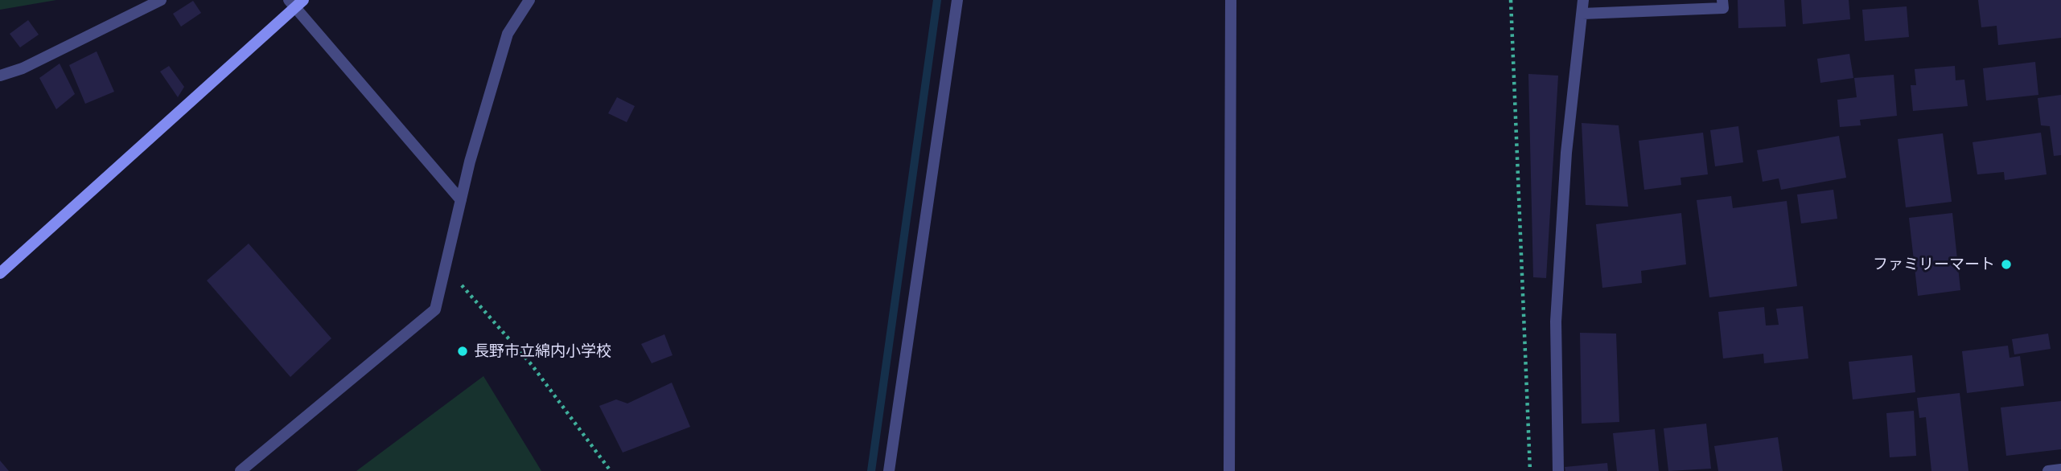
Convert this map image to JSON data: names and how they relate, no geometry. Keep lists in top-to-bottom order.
{
  "places": ["ファミリーマート", "長野市立綿内小学校"]
}
